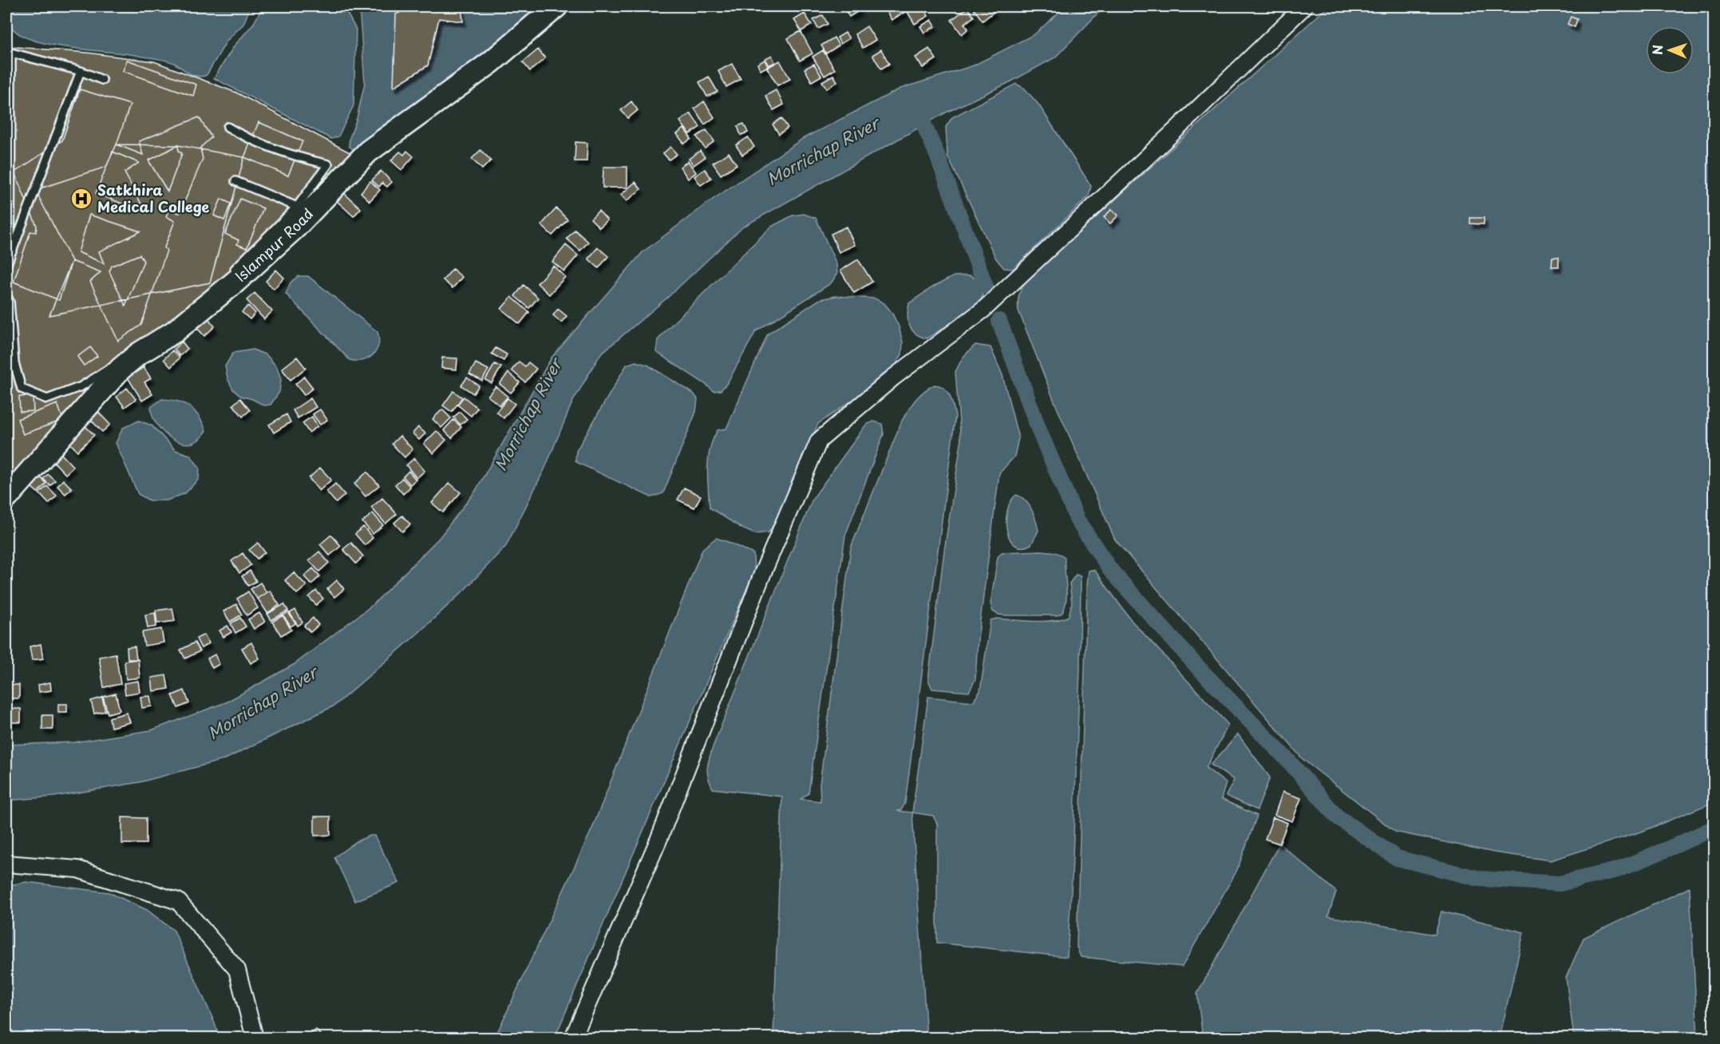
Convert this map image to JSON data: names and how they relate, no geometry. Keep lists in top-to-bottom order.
{
  "streets": {
    "street": ["Islampur Road"]
  },
  "water": ["Morrichap River"],
  "places": {
    "hospital": ["Satkhira Medical College"]
  },
  "north": "left"
}
